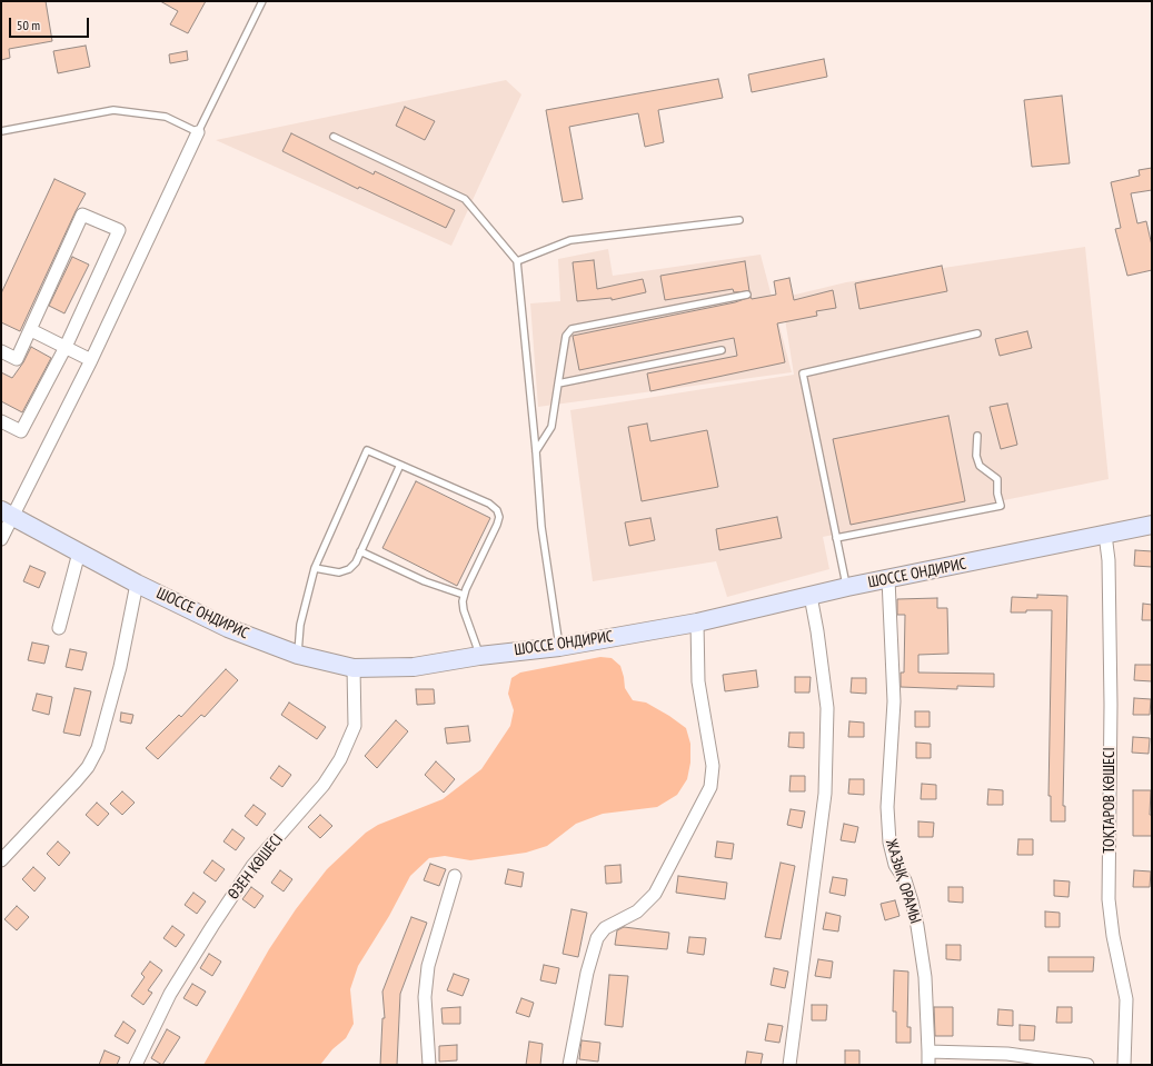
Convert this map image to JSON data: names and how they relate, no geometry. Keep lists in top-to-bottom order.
{
  "streets": {
    "main road": ["ШОССЕ ОНДИРИС"],
    "street": ["ТОҚТАРОВ КӨШЕСІ", "ӨЗЕН КӨШЕСІ", "ЖАЗЫҚ ОРАМЫ"]
  },
  "crossings": [
    ["ШОССЕ ОНДИРИС", "ТОҚТАРОВ КӨШЕСІ"],
    ["ШОССЕ ОНДИРИС", "ӨЗЕН КӨШЕСІ"],
    ["ШОССЕ ОНДИРИС", "ЖАЗЫҚ ОРАМЫ"]
  ],
  "scale_bar": "50 m"
}
